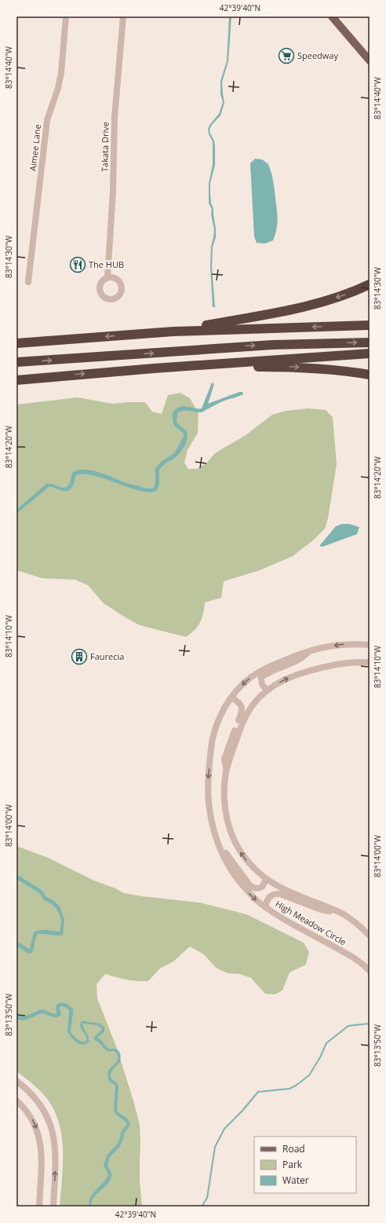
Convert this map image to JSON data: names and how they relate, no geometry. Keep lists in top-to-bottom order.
{
  "streets": {
    "street": ["Takata Drive", "Aimee Lane", "High Meadow Circle"]
  },
  "places": {
    "supermarket": ["Speedway"],
    "restaurant": ["The HUB"],
    "building": ["Faurecia"]
  },
  "legend": ["Road", "Park", "Water"],
  "coordinates": [
    "42°39'40\"N",
    "83°14'40\"W",
    "83°14'30\"W",
    "83°14'20\"W",
    "83°14'10\"W",
    "83°14'00\"W",
    "83°13'50\"W"
  ]
}
